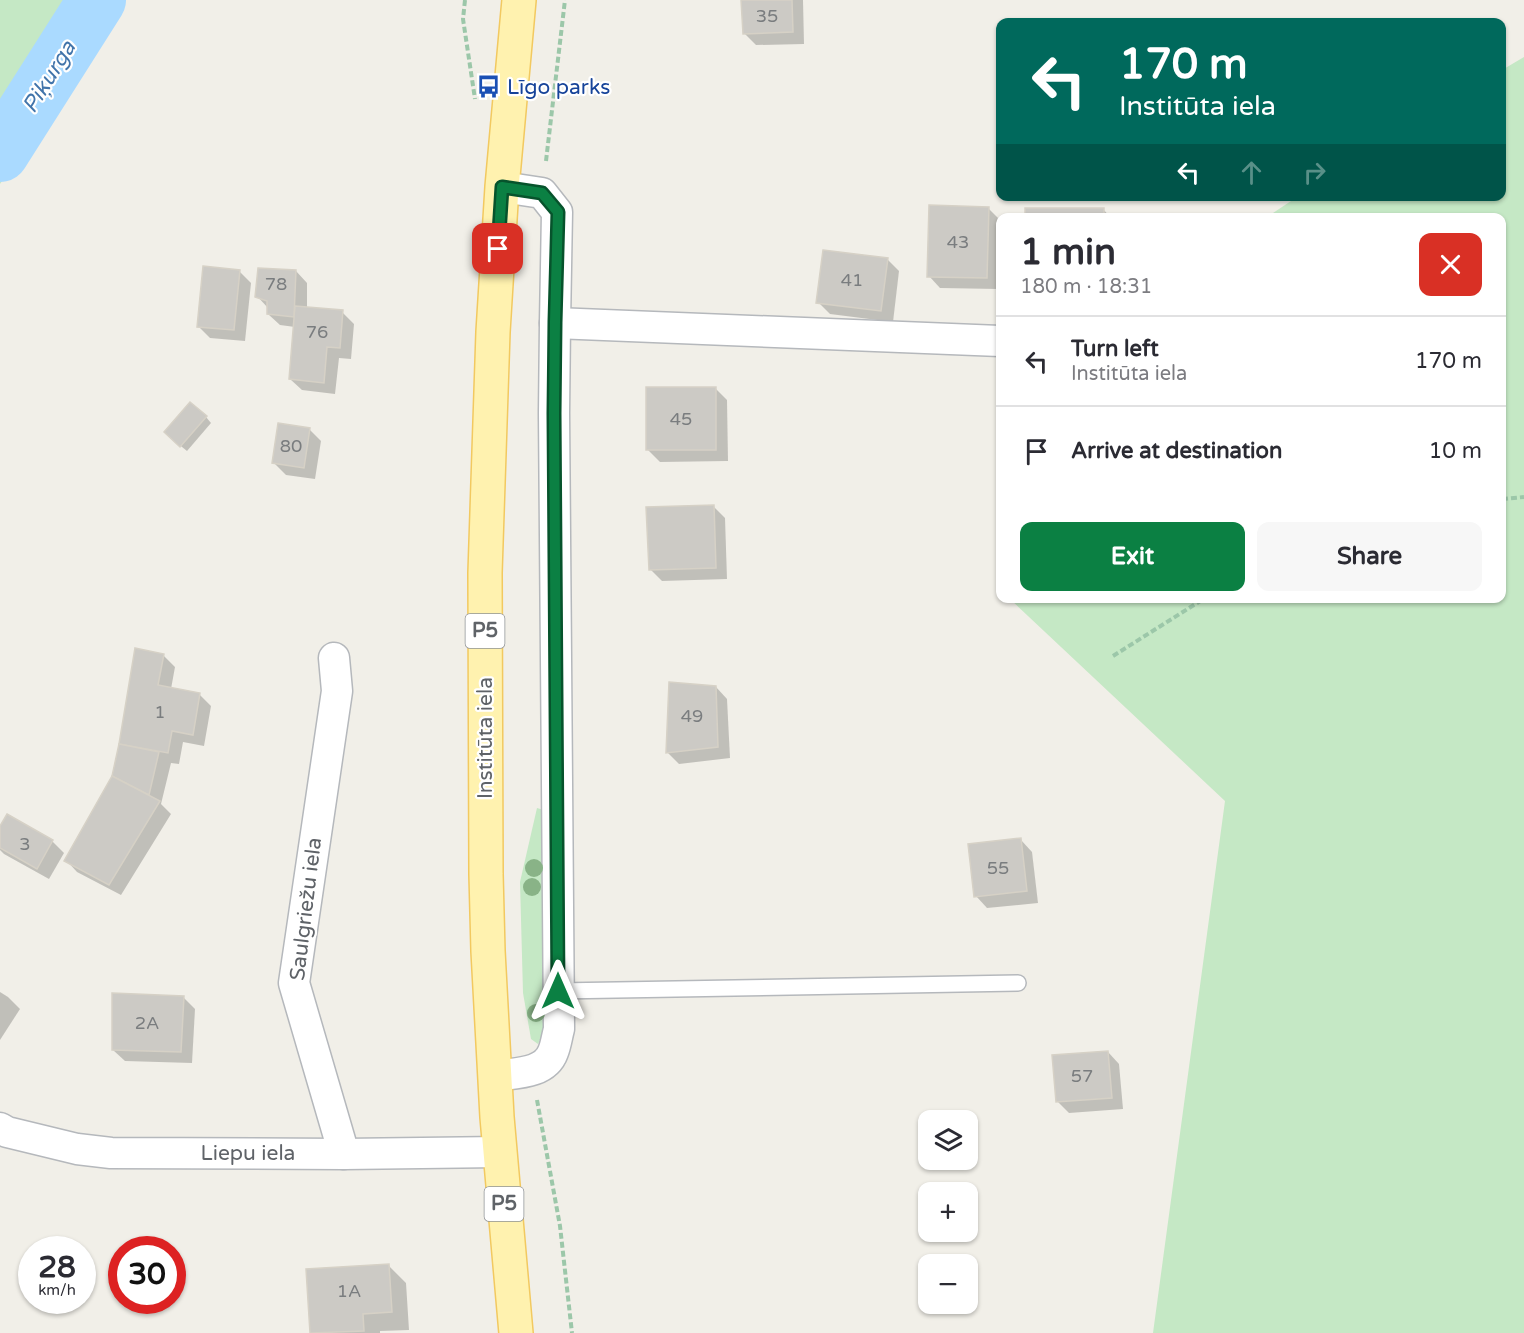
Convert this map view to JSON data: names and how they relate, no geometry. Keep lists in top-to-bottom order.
{
  "streets": {
    "main road": ["P5", "Institūta iela"],
    "street": ["Saulgriežu iela", "Liepu iela"]
  },
  "crossings": [
    ["Institūta iela", "Liepu iela"],
    ["Saulgriežu iela", "Liepu iela"]
  ],
  "water": ["Piķurga"],
  "places": {
    "bus stop": ["Līgo parks"]
  },
  "house_numbers": [
    "35",
    "43",
    "41",
    "78",
    "76",
    "45",
    "80",
    "1",
    "49",
    "3",
    "55",
    "2A",
    "57",
    "1A"
  ],
  "page": {
    "turn": ["170 m", "Institūta iela"],
    "heading": ["1 min", "180 m · 18:31"],
    "list": [
      {
        "name": "Turn left",
        "note": "Institūta iela",
        "value": "170 m"
      },
      {
        "name": "Arrive at destination",
        "value": "10 m"
      }
    ],
    "buttons": ["Exit", "Share"],
    "map_buttons": ["+", "−"],
    "speed": "28 km/h",
    "limit": "30"
  }
}
